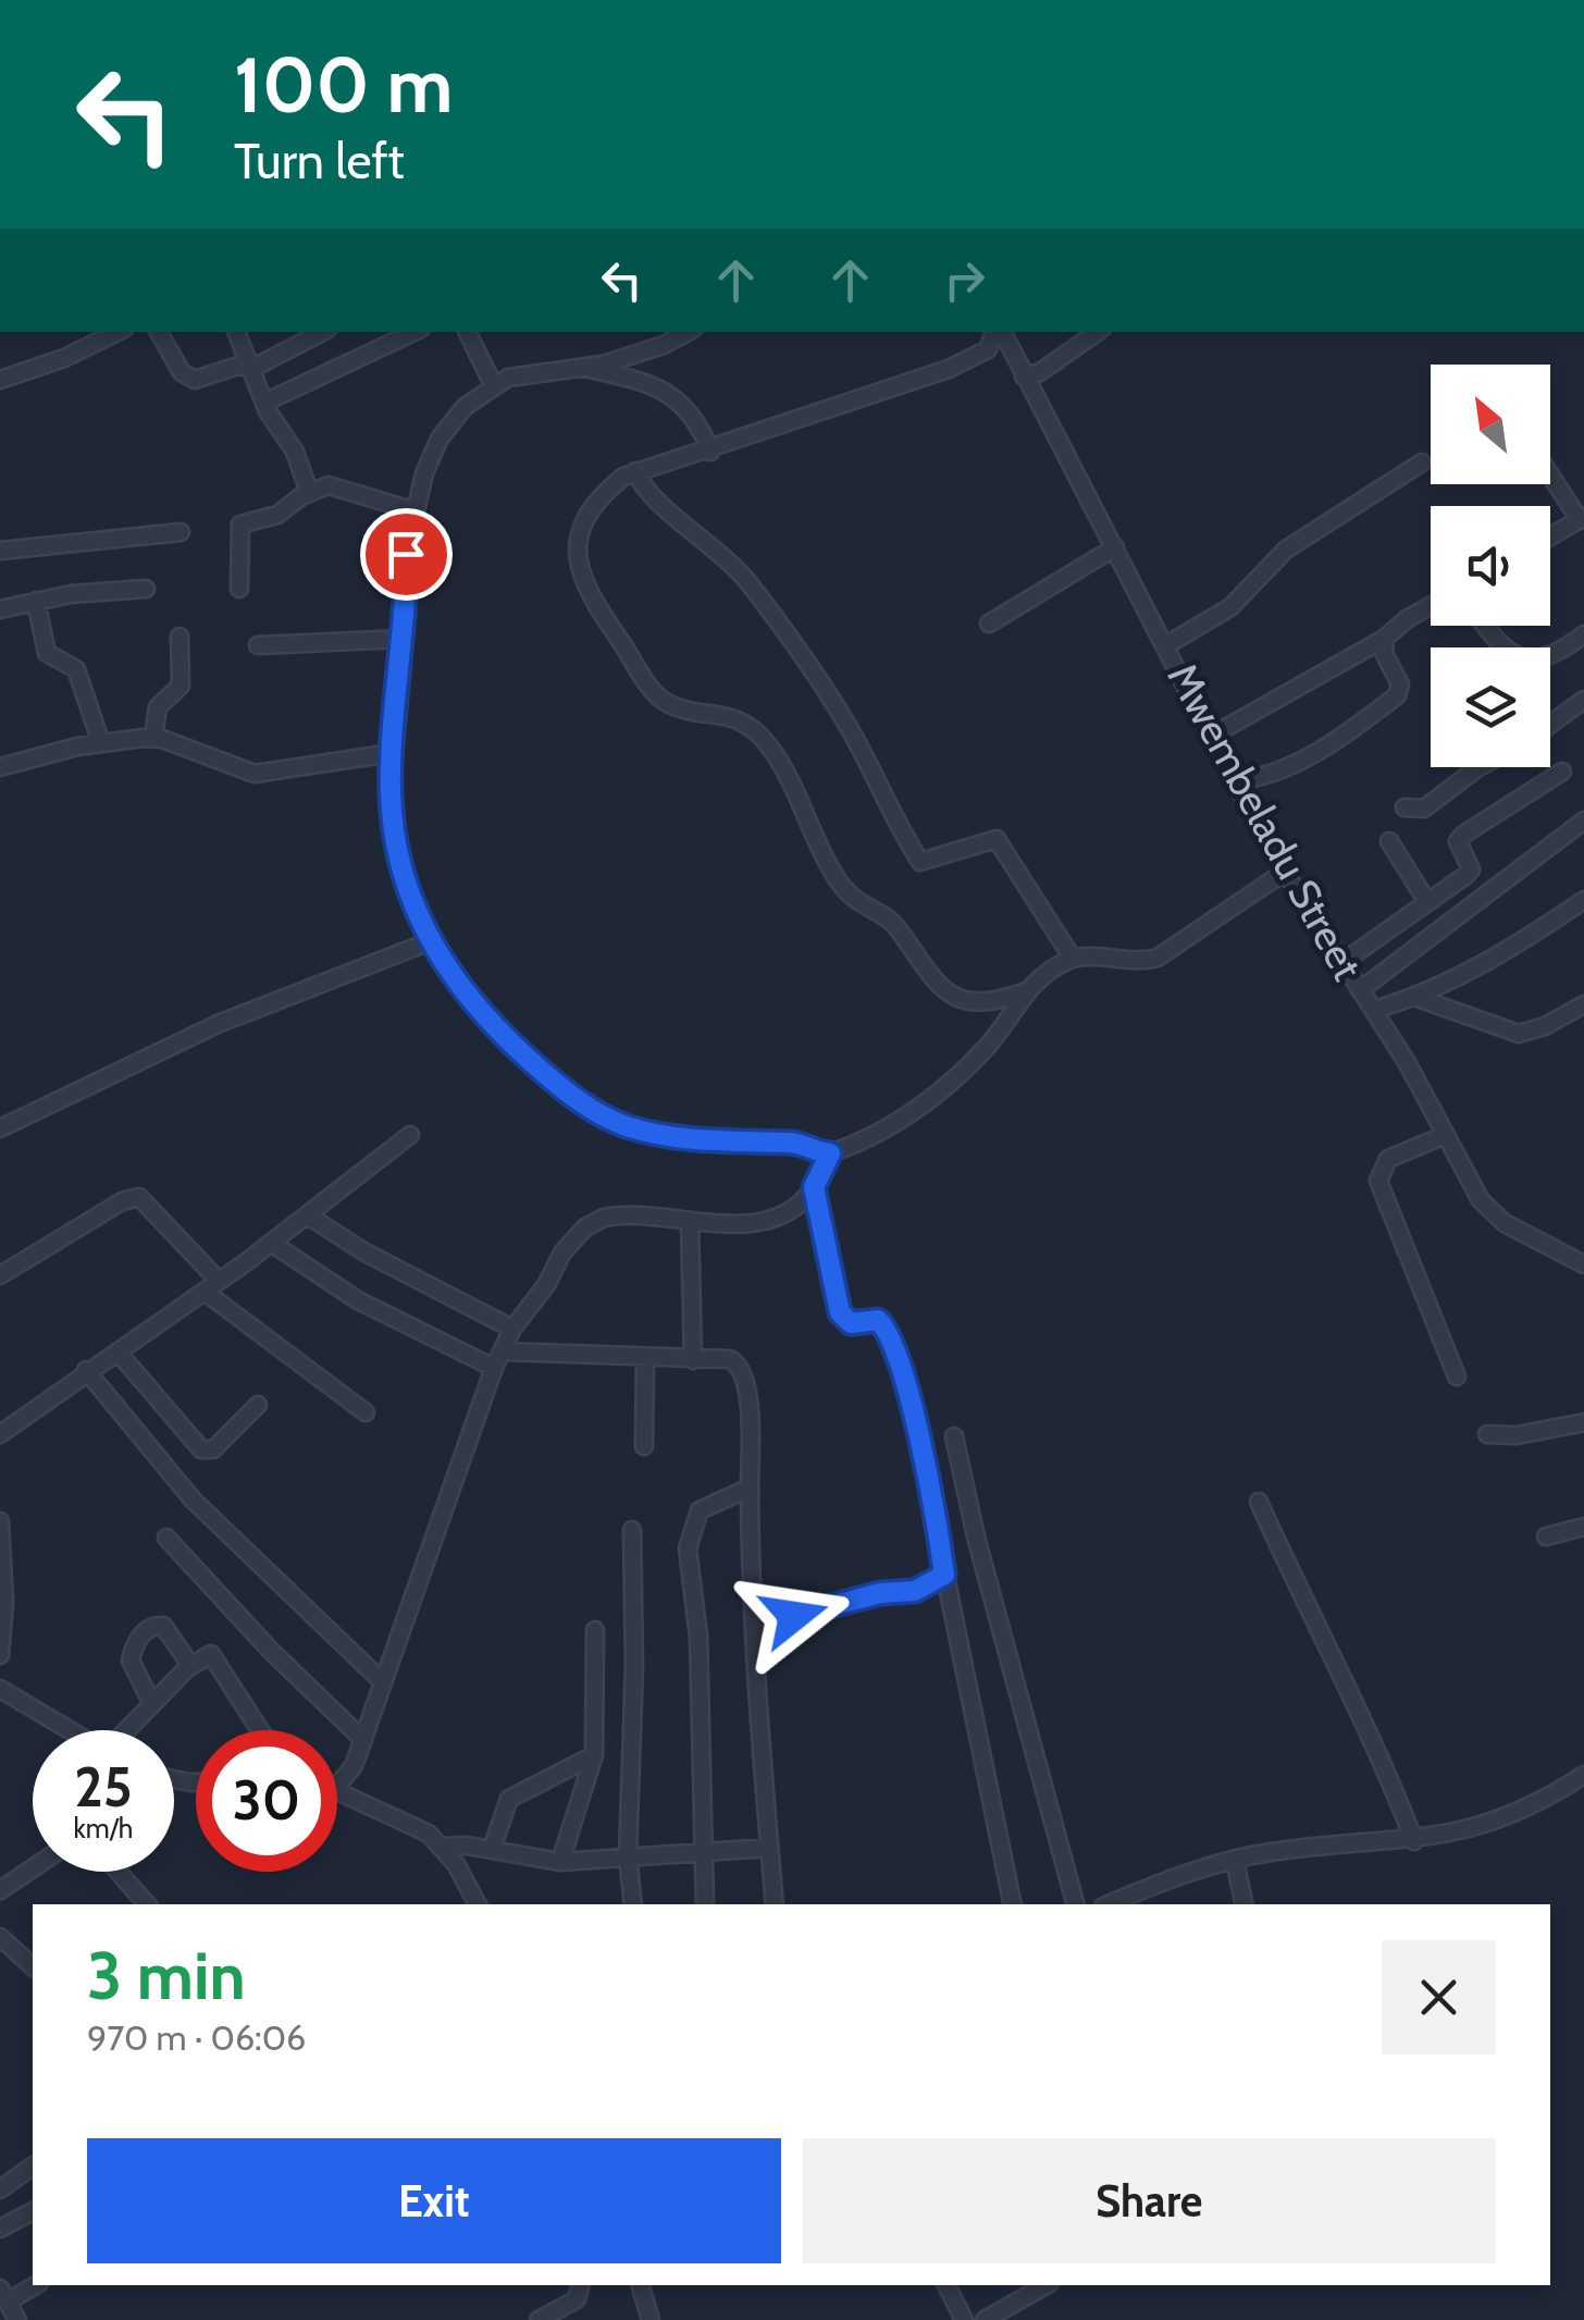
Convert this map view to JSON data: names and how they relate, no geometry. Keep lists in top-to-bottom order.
{
  "streets": {
    "street": ["Mwembeladu Street"]
  },
  "north": "top left",
  "page": {
    "turn": ["100 m", "Turn left"],
    "speed": "25 km/h",
    "limit": "30",
    "heading": ["3 min", "970 m · 06:06"],
    "buttons": ["Exit", "Share"]
  }
}
